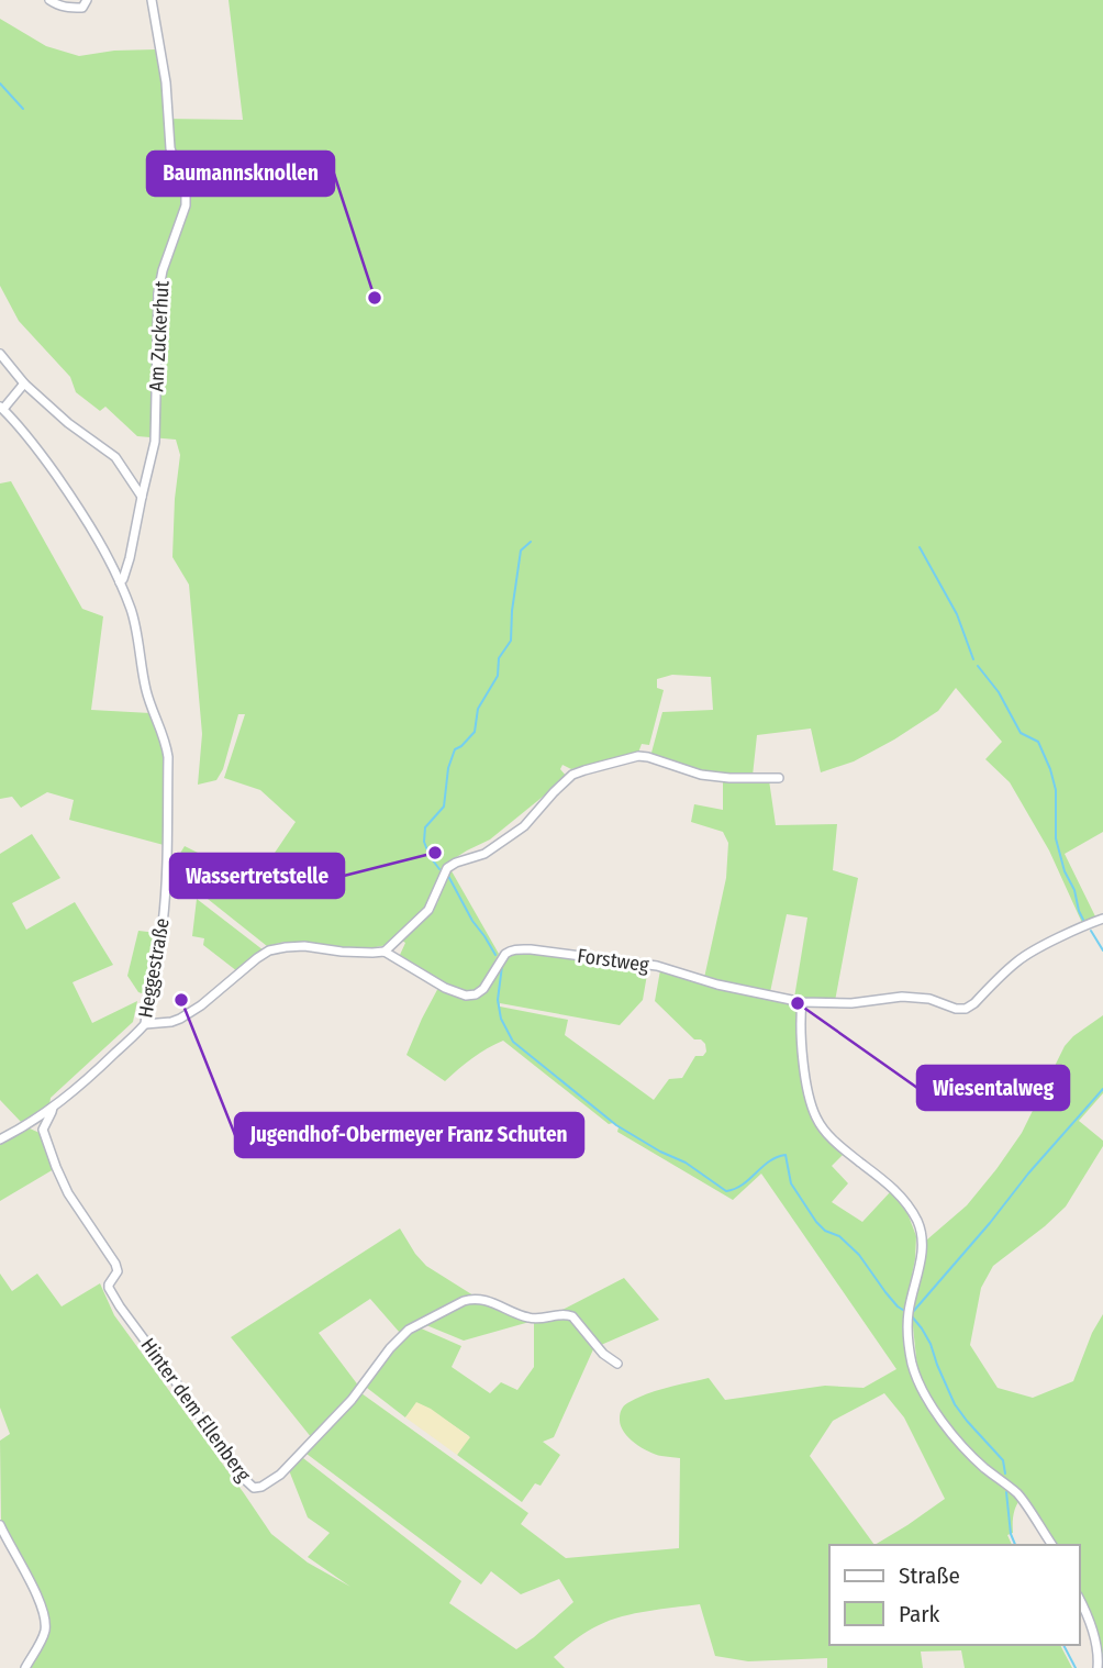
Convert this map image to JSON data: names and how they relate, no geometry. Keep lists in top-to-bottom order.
{
  "streets": {
    "street": [
      "Am Zuckerhut",
      "Forstweg",
      "Heggestraße",
      "Hinter dem Ellenberg"
    ]
  },
  "crossings": [
    ["Am Zuckerhut", "Heggestraße"]
  ],
  "places": [
    "Baumannsknollen",
    "Wassertretstelle",
    "Jugendhof-Obermeyer Franz Schuten",
    "Wiesentalweg"
  ],
  "legend": ["Straße", "Park"]
}
